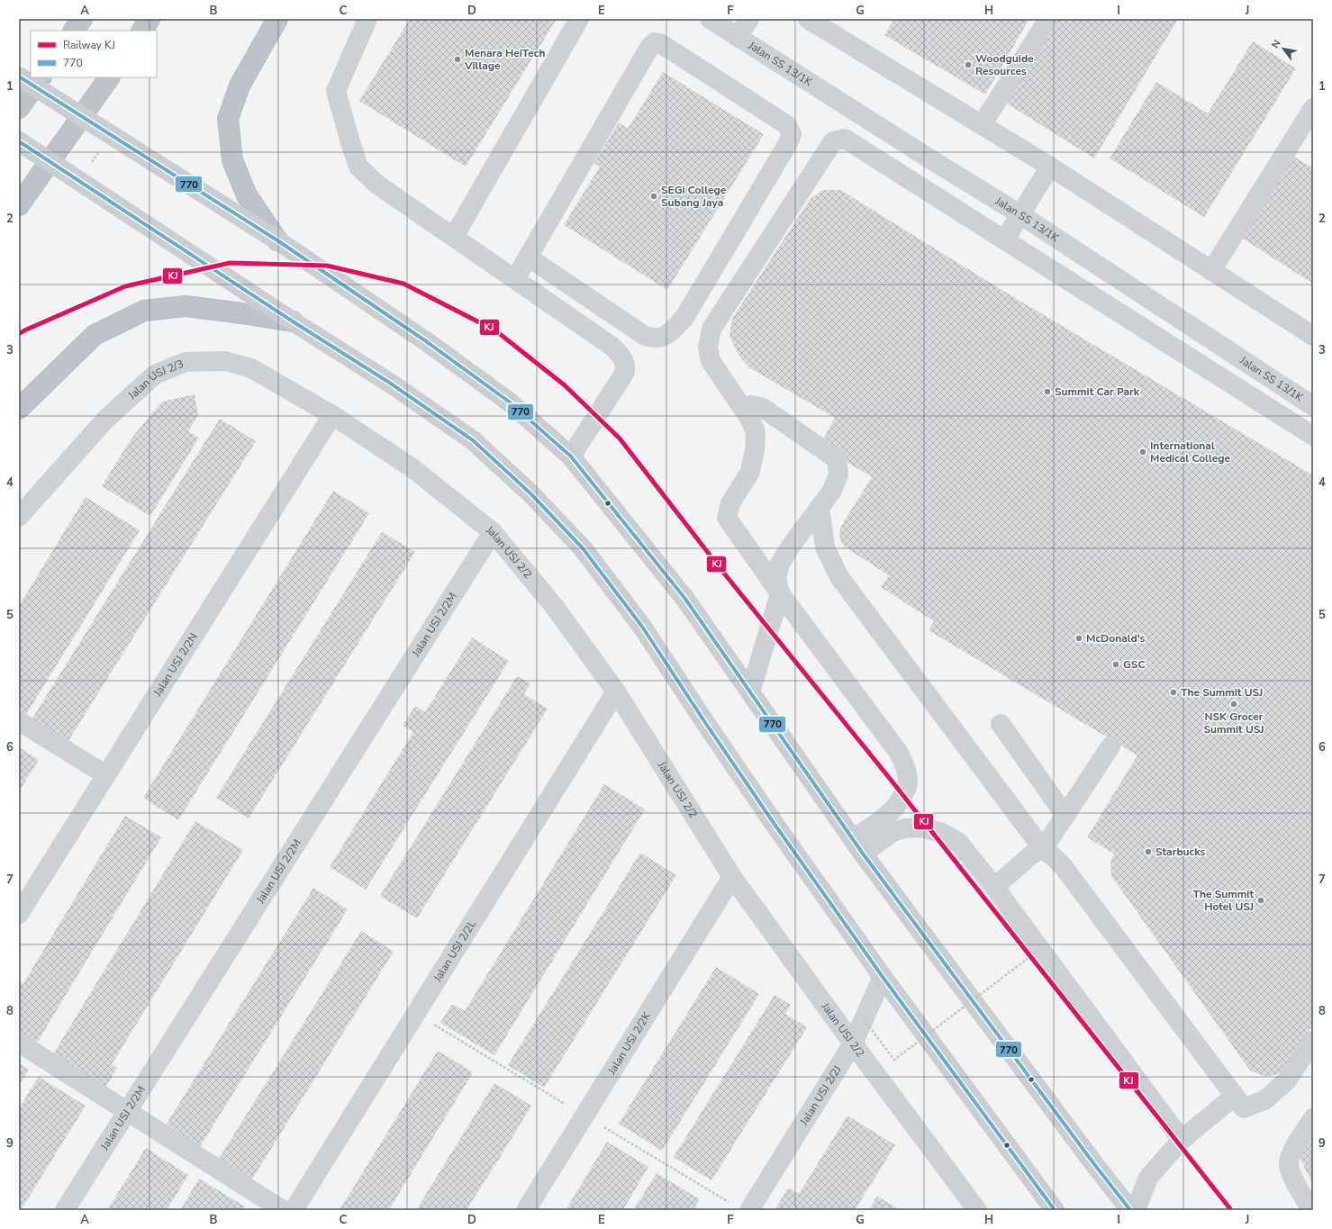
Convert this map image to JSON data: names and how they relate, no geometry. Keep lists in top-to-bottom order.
{
  "streets": {
    "street": [
      "Jalan SS 13/1K",
      "Jalan USJ 2/3",
      "Jalan USJ 2/2",
      "Jalan USJ 2/2M",
      "Jalan USJ 2/2N",
      "Jalan USJ 2/2L",
      "Jalan USJ 2/2K",
      "Jalan USJ 2/2J"
    ]
  },
  "crossings": [
    ["Jalan USJ 2/3", "Jalan USJ 2/2"],
    ["Jalan USJ 2/3", "Jalan USJ 2/2N"],
    ["Jalan USJ 2/2", "Jalan USJ 2/2M"],
    ["Jalan USJ 2/2", "Jalan USJ 2/2N"],
    ["Jalan USJ 2/2", "Jalan USJ 2/2L"],
    ["Jalan USJ 2/2", "Jalan USJ 2/2K"],
    ["Jalan USJ 2/2", "Jalan USJ 2/2J"]
  ],
  "places": [
    "Menara HeiTech Village",
    "Woodguide Resources",
    "SEGi College Subang Jaya",
    "Summit Car Park",
    "International Medical College",
    "McDonald's",
    "GSC",
    "The Summit USJ",
    "NSK Grocer Summit USJ",
    "Starbucks",
    "The Summit Hotel USJ"
  ],
  "lines": ["transit line 770", "rail line KJ"],
  "legend": ["Railway KJ", "770"],
  "north": "top left",
  "grid": {
    "columns": [
      "A",
      "B",
      "C",
      "D",
      "E",
      "F",
      "G",
      "H",
      "I",
      "J"
    ],
    "rows": [
      "1",
      "2",
      "3",
      "4",
      "5",
      "6",
      "7",
      "8",
      "9"
    ]
  }
}
